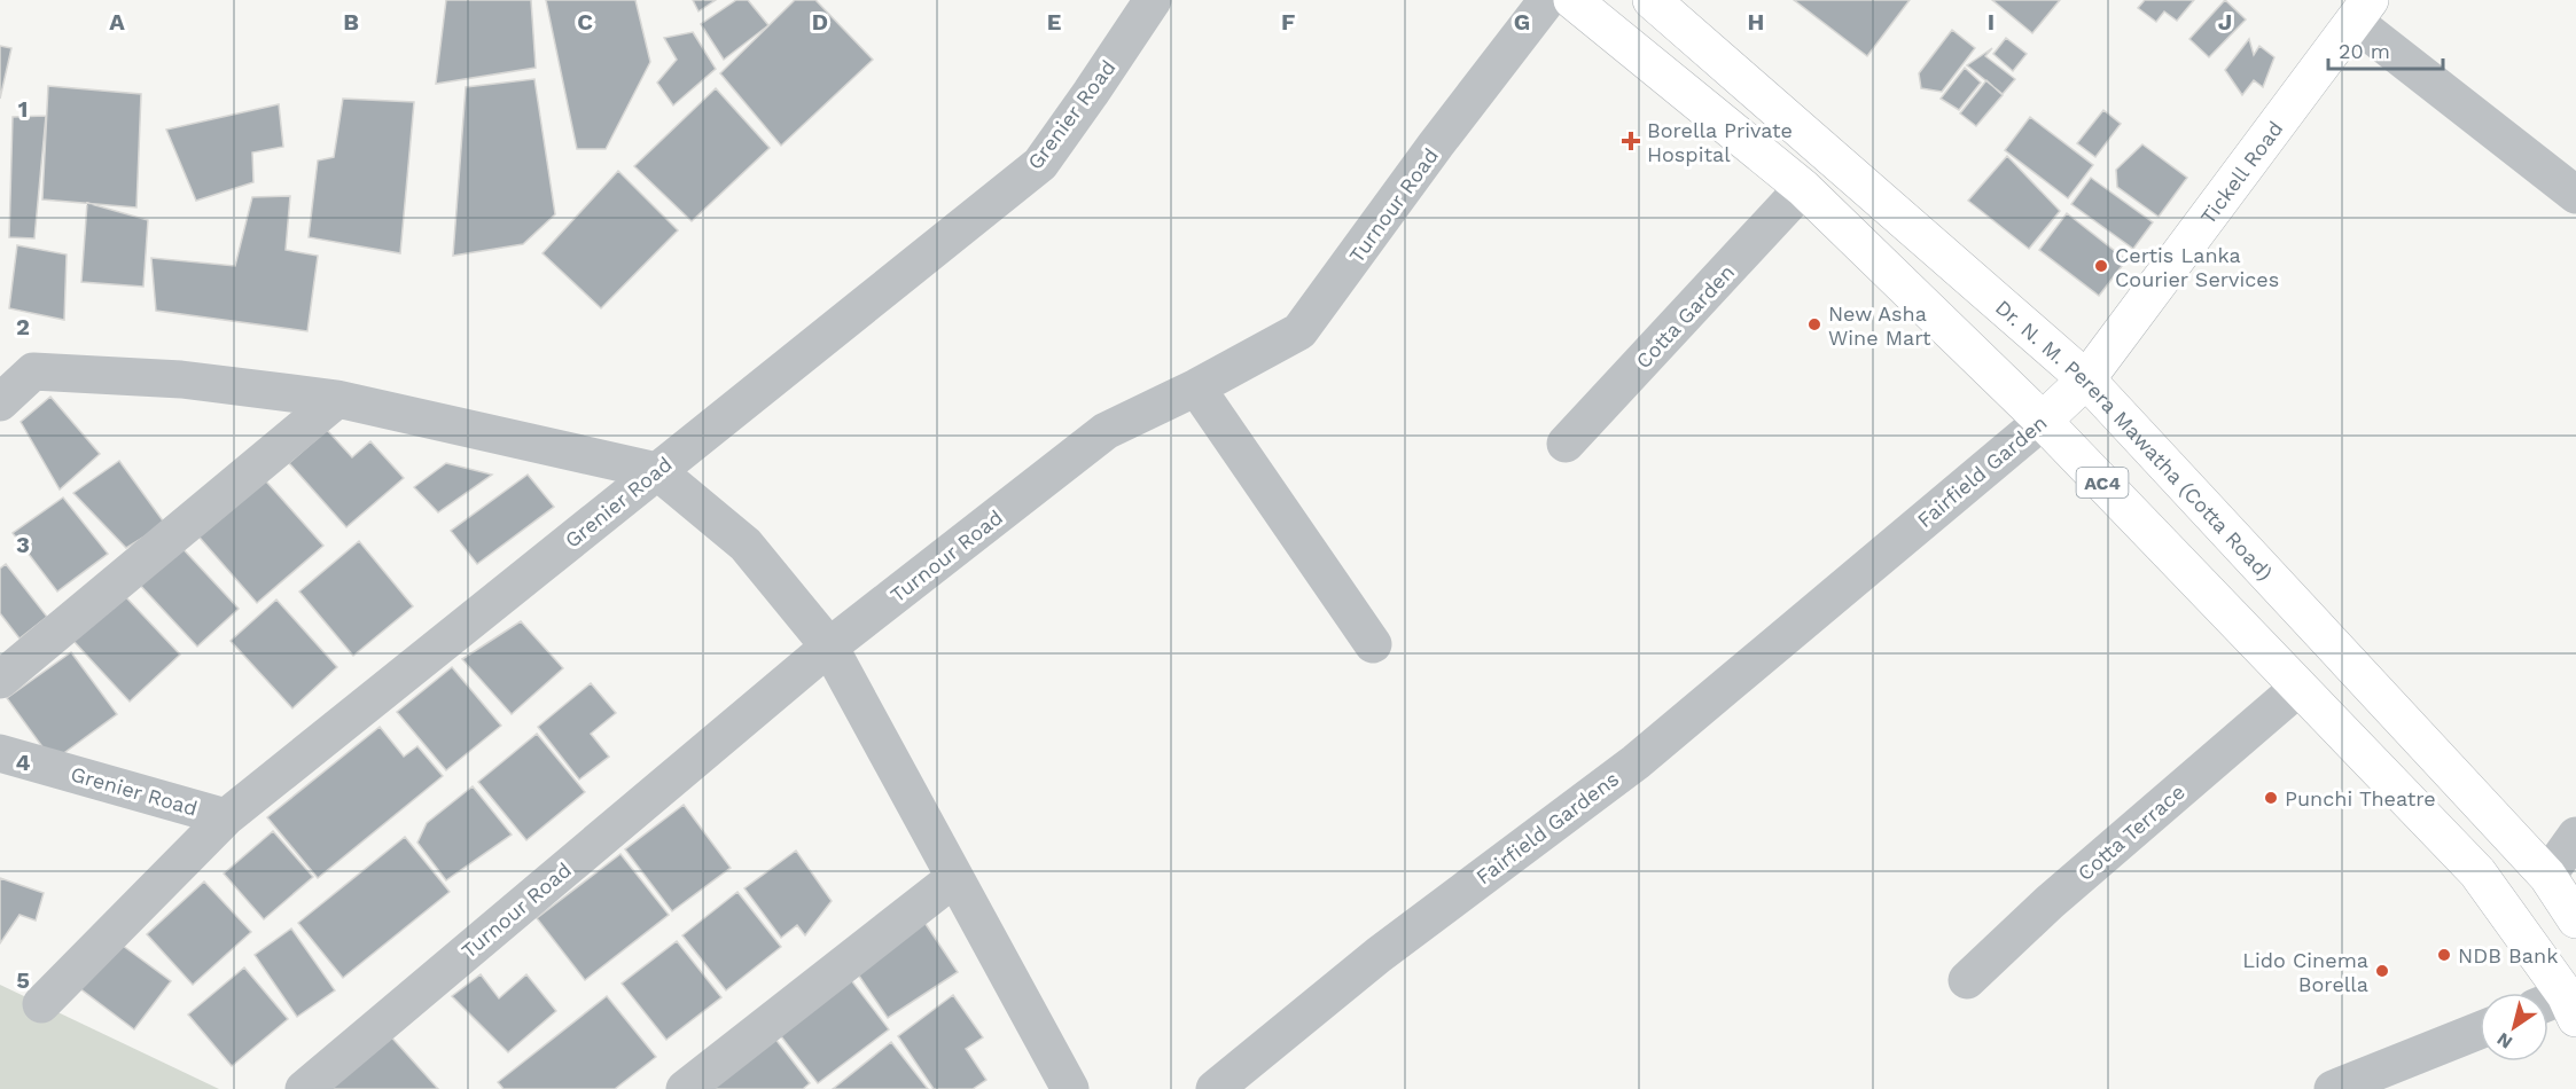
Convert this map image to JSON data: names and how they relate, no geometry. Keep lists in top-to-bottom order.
{
  "streets": {
    "main road": [
      "Tickell Road",
      "Dr. N. M. Perera Mawatha (Cotta Road)",
      "Fairfield Garden",
      "AC4"
    ],
    "street": [
      "Grenier Road",
      "Turnour Road",
      "Cotta Garden",
      "Fairfield Gardens",
      "Cotta Terrace"
    ]
  },
  "crossings": [
    ["Tickell Road", "Dr. N. M. Perera Mawatha (Cotta Road)"],
    ["Tickell Road", "Fairfield Garden"],
    ["Cotta Garden", "AC4"],
    ["Dr. N. M. Perera Mawatha (Cotta Road)", "Fairfield Garden"],
    ["Fairfield Garden", "AC4"],
    ["Fairfield Garden", "Fairfield Gardens"],
    ["AC4", "Cotta Terrace"]
  ],
  "places": {
    "health": ["Borella Private Hospital"],
    "other": [
      "Certis Lanka Courier Services",
      "New Asha Wine Mart",
      "Punchi Theatre",
      "NDB Bank",
      "Lido Cinema Borella"
    ]
  },
  "scale_bar": "20 m",
  "north": "bottom left",
  "grid": {
    "columns": [
      "A",
      "B",
      "C",
      "D",
      "E",
      "F",
      "G",
      "H",
      "I",
      "J"
    ],
    "rows": [
      "1",
      "2",
      "3",
      "4",
      "5"
    ]
  }
}
